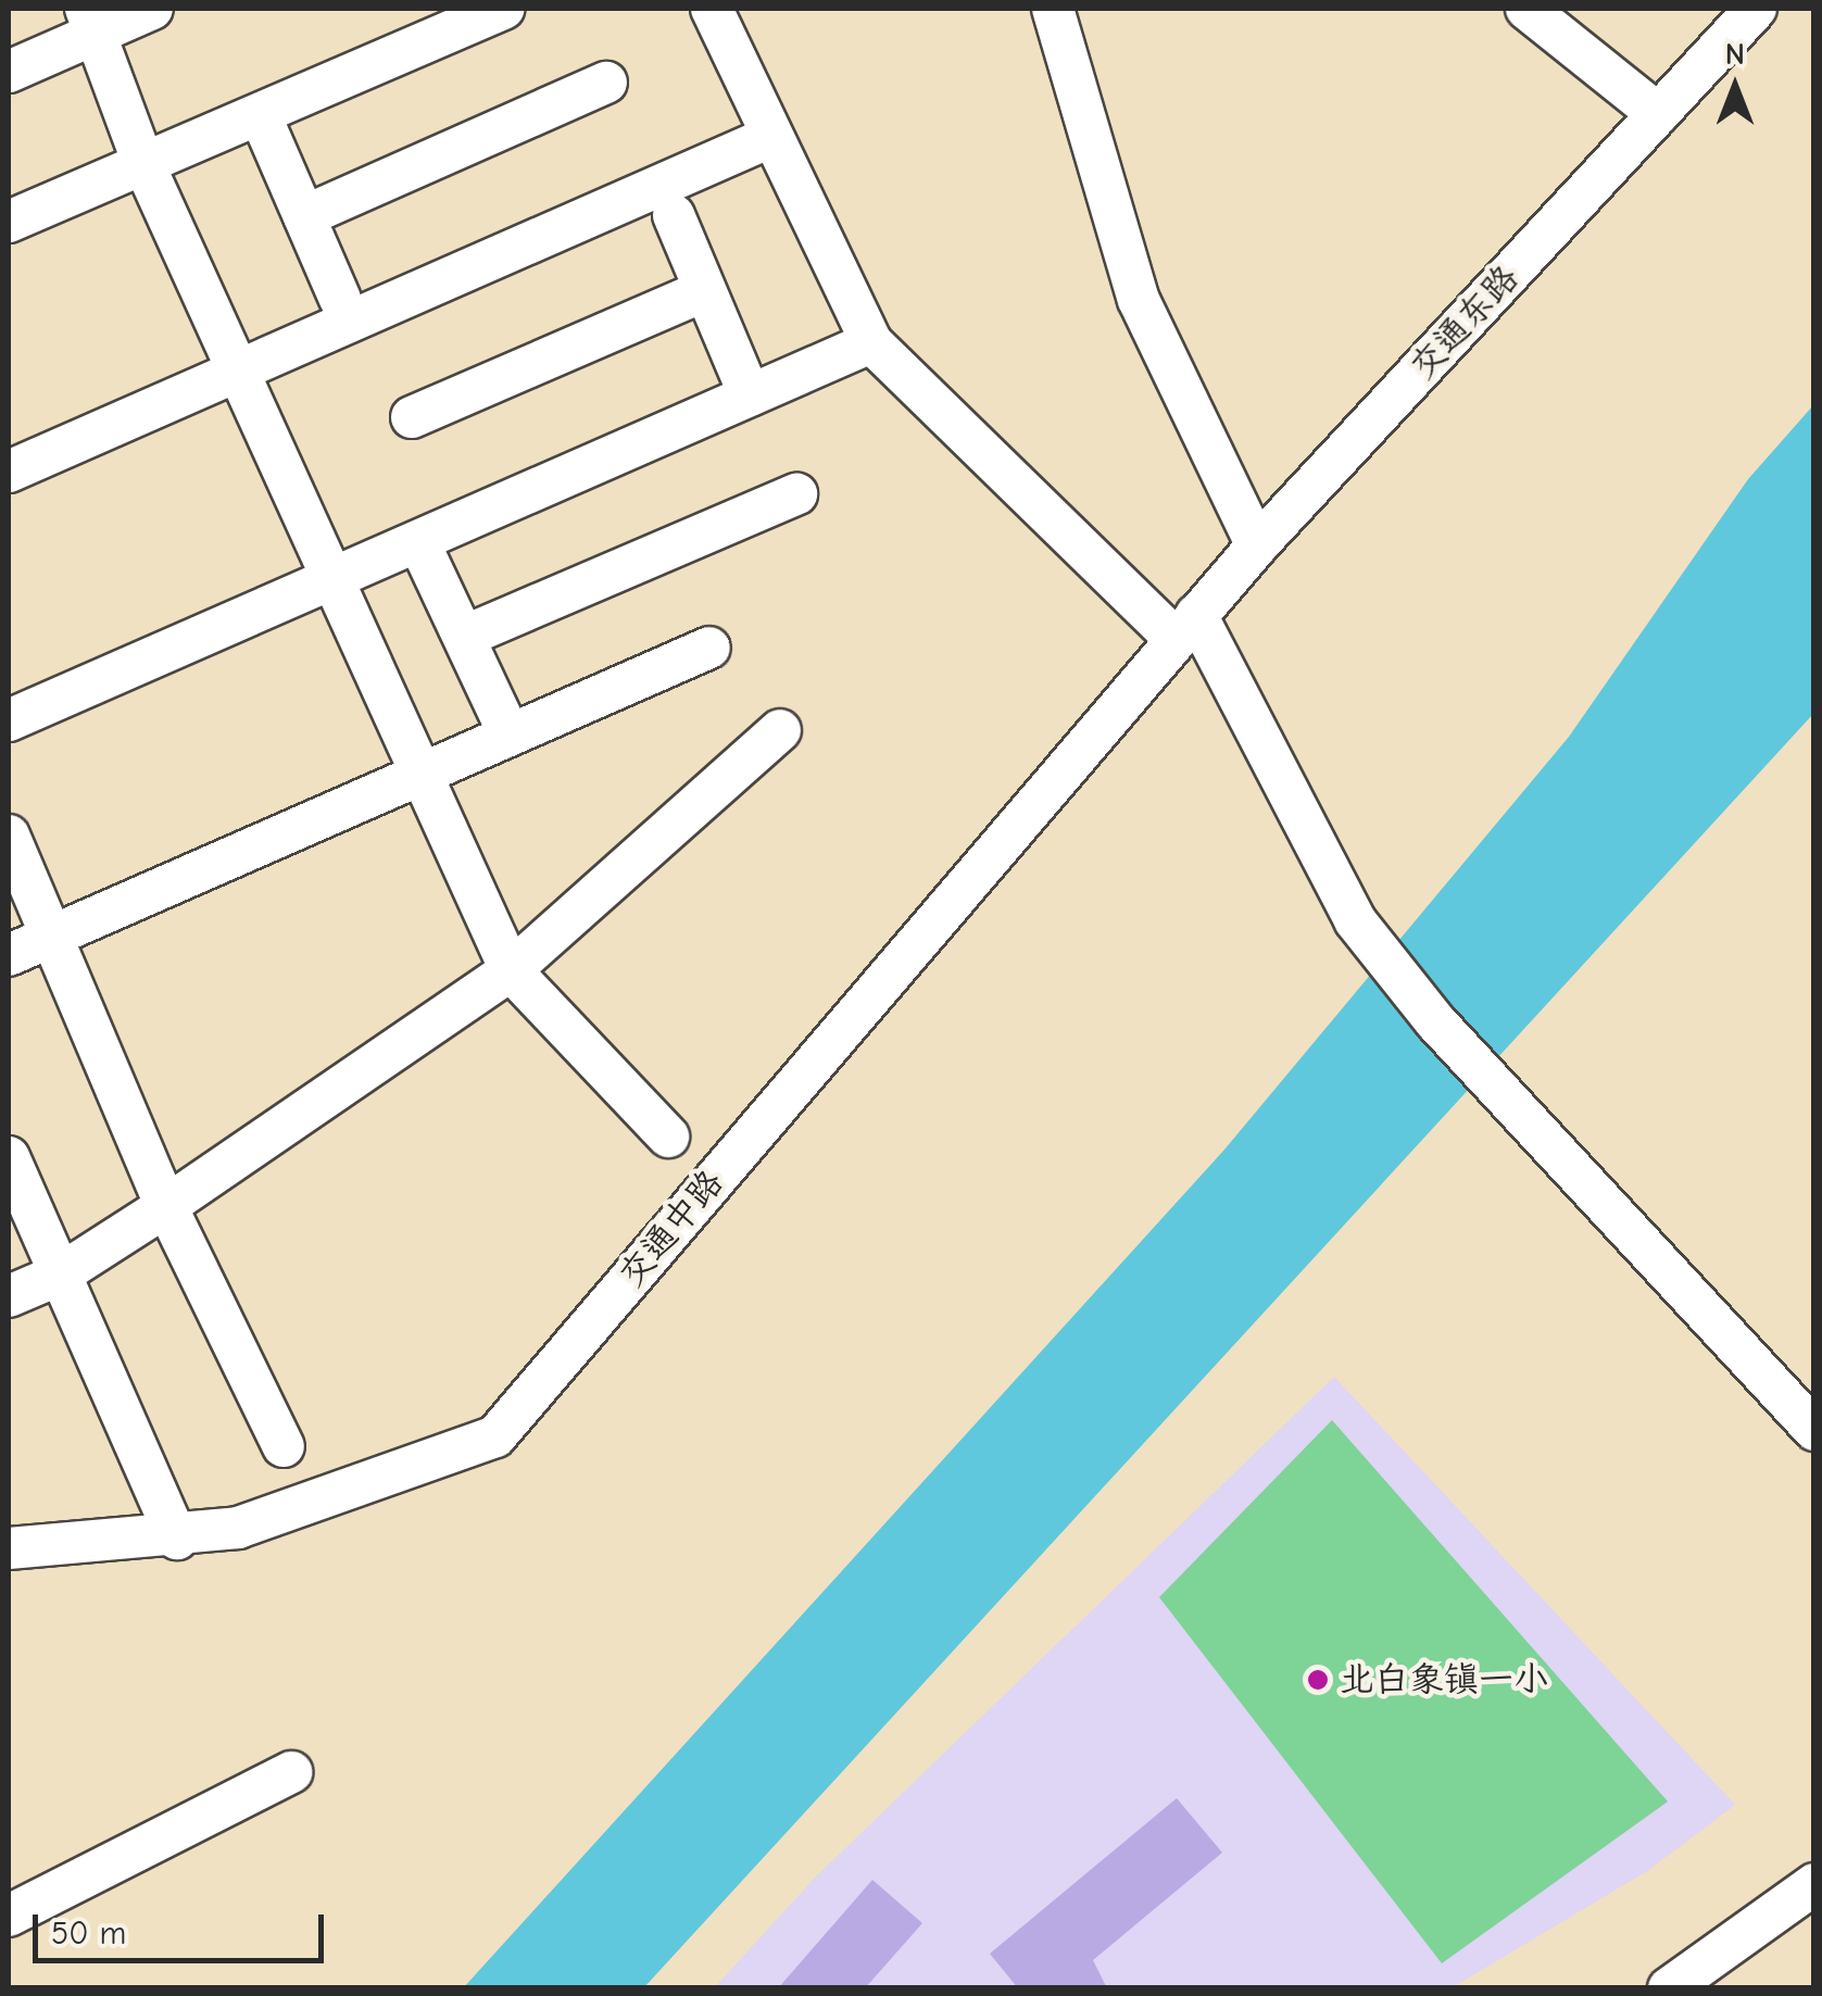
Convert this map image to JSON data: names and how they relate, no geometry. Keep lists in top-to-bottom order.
{
  "streets": {
    "street": ["交通东路", "交通中路"]
  },
  "crossings": [
    ["交通东路", "交通中路"]
  ],
  "places": ["北白象镇一小"],
  "scale_bar": "50 m",
  "north": "top"
}
